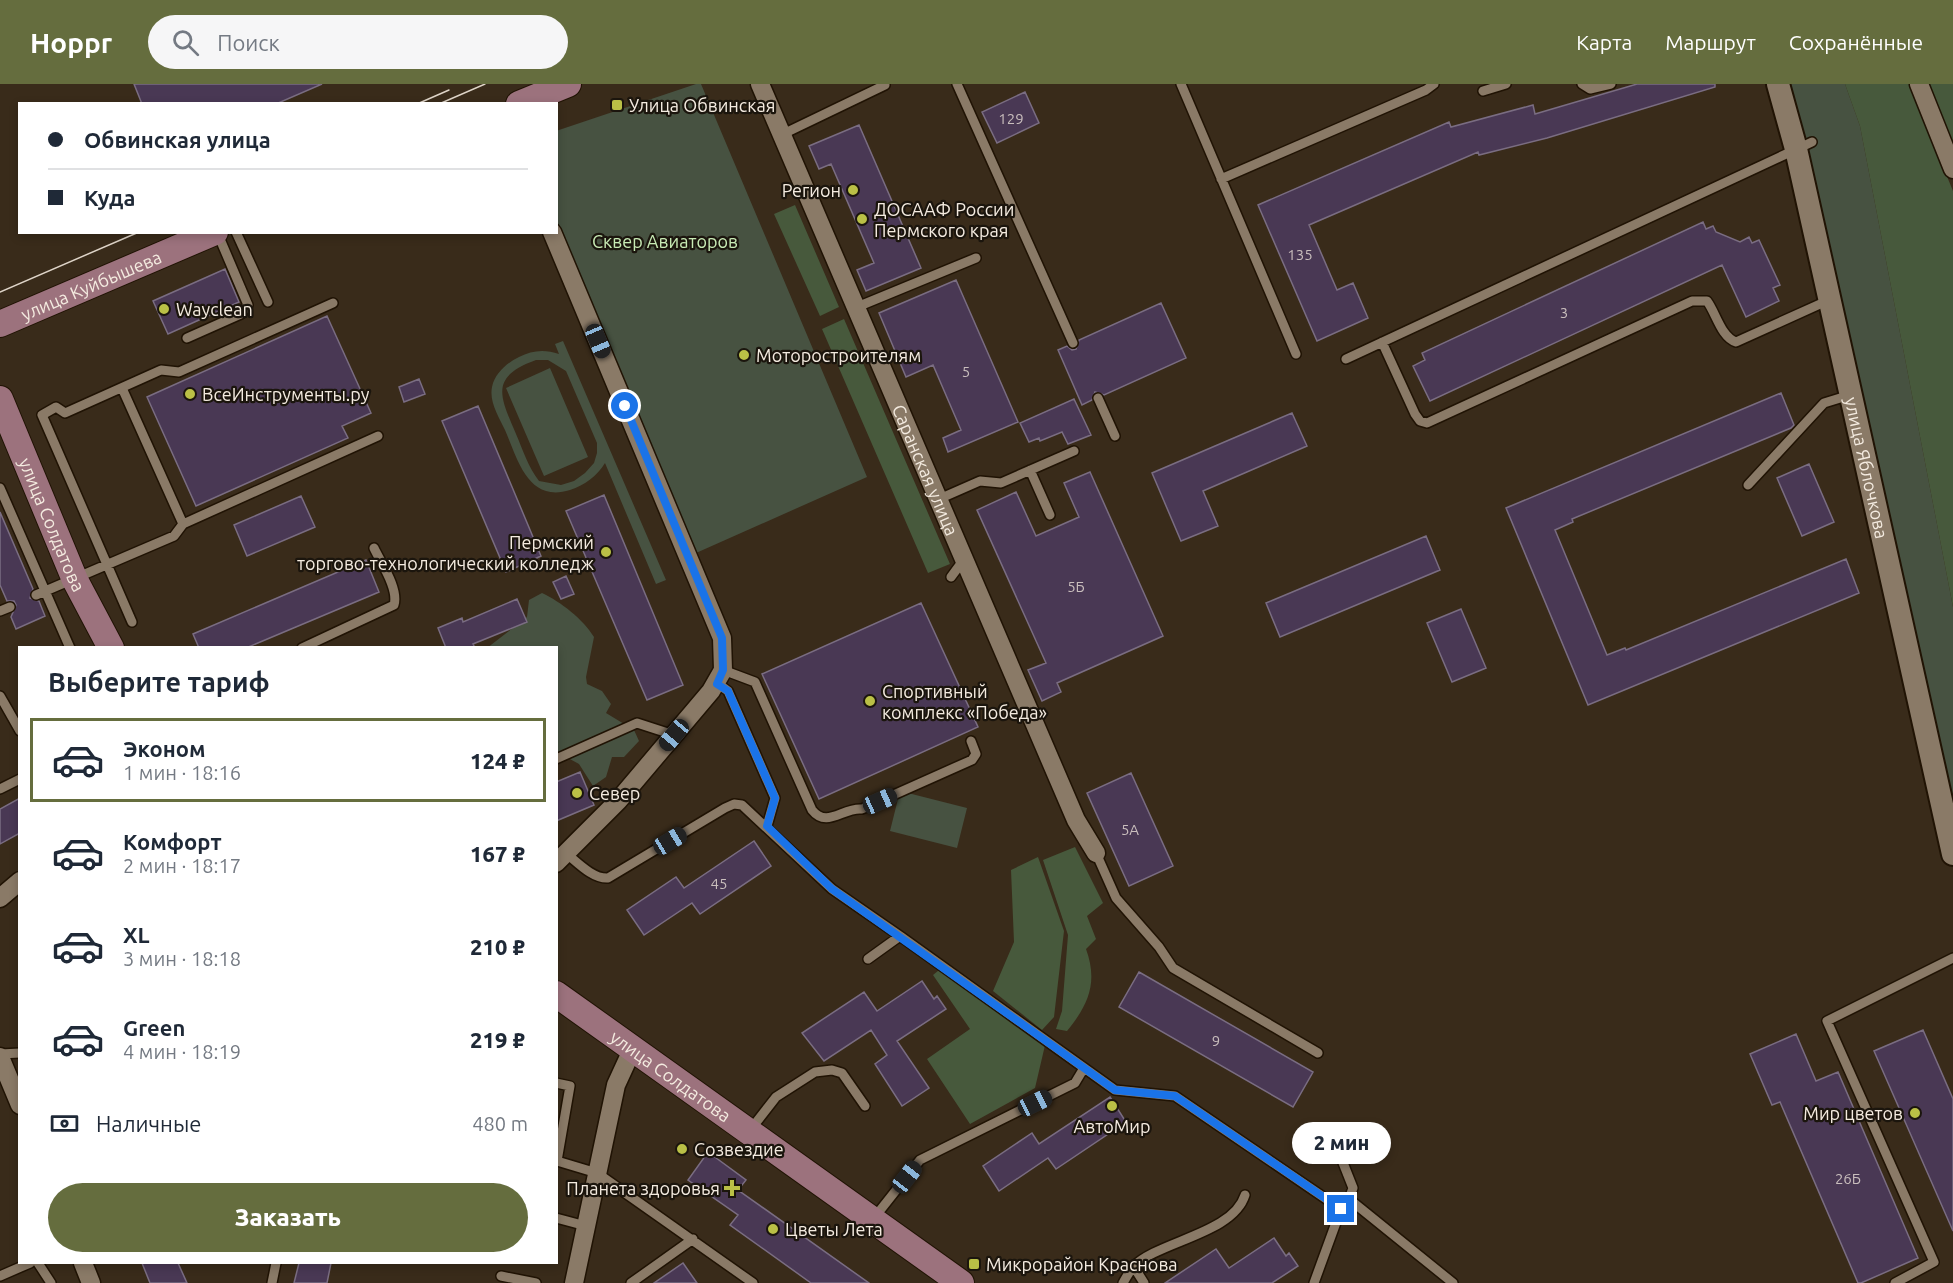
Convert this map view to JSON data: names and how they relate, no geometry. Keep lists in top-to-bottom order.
{
  "streets": {
    "main road": ["улица Куйбышева", "улица Солдатова"],
    "street": ["Саранская улица", "улица Яблочкова"]
  },
  "parks": ["Сквер Авиаторов"],
  "places": {
    "transit": ["Улица Обвинская", "Микрорайон Краснова"],
    "other": [
      "Регион",
      "ДОСААФ России Пермского края",
      "Wayclean",
      "Моторостроителям",
      "ВсеИнструменты.ру",
      "Пермский торгово-технологический колледж",
      "Спортивный комплекс «Победа»",
      "Север",
      "АвтоМир",
      "Мир цветов",
      "Созвездие",
      "Цветы Лета"
    ],
    "health": ["Планета здоровья"]
  },
  "house_numbers": [
    "129",
    "135",
    "3",
    "5",
    "5Б",
    "5А",
    "45",
    "9",
    "26Б"
  ],
  "page": {
    "header": "Hoppr",
    "search": "Поиск",
    "nav": ["Карта", "Маршрут", "Сохранённые"],
    "banner": ["Обвинская улица", "Куда"],
    "heading": "Выберите тариф",
    "list": [
      {
        "name": "Эконом",
        "note": "1 мин · 18:16",
        "value": "124 ₽"
      },
      {
        "name": "Комфорт",
        "note": "2 мин · 18:17",
        "value": "167 ₽"
      },
      {
        "name": "XL",
        "note": "3 мин · 18:18",
        "value": "210 ₽"
      },
      {
        "name": "Green",
        "note": "4 мин · 18:19",
        "value": "219 ₽"
      }
    ],
    "pay": ["Наличные", "480 m"],
    "bubble": "2 мин",
    "buttons": "Заказать"
  }
}
